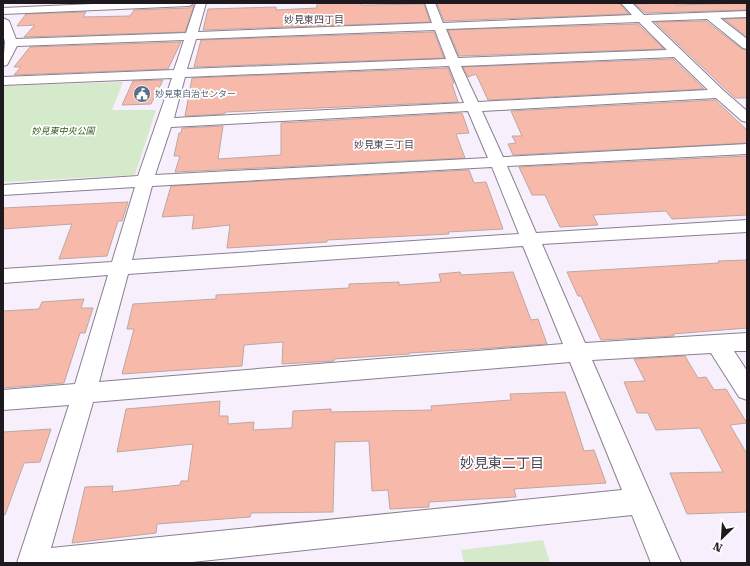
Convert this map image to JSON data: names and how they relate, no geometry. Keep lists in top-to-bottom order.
{
  "districts": ["妙見東四丁目", "妙見東三丁目", "妙見東二丁目"],
  "parks": ["妙見東中央公園"],
  "places": {
    "public building": ["妙見東自治センター"]
  },
  "north": "bottom left"
}
